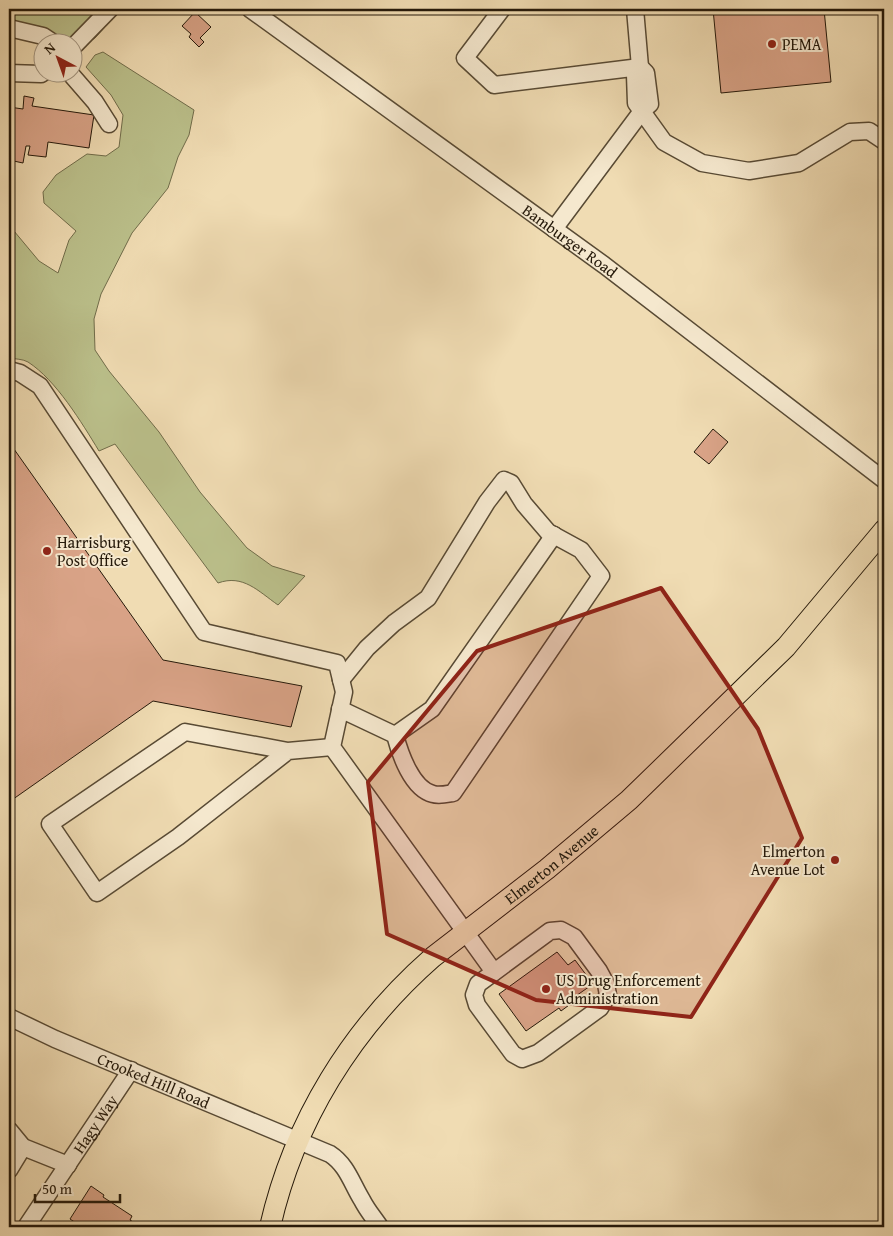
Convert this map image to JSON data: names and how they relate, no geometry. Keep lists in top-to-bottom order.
{
  "streets": {
    "main road": ["Elmerton Avenue"],
    "street": ["Bamburger Road", "Crooked Hill Road", "Hagy Way"]
  },
  "crossings": [
    ["Elmerton Avenue", "Crooked Hill Road"],
    ["Crooked Hill Road", "Hagy Way"]
  ],
  "places": [
    "PEMA",
    "Harrisburg Post Office",
    "Elmerton Avenue Lot",
    "US Drug Enforcement Administration"
  ],
  "scale_bar": "50 m",
  "north": "top left"
}
